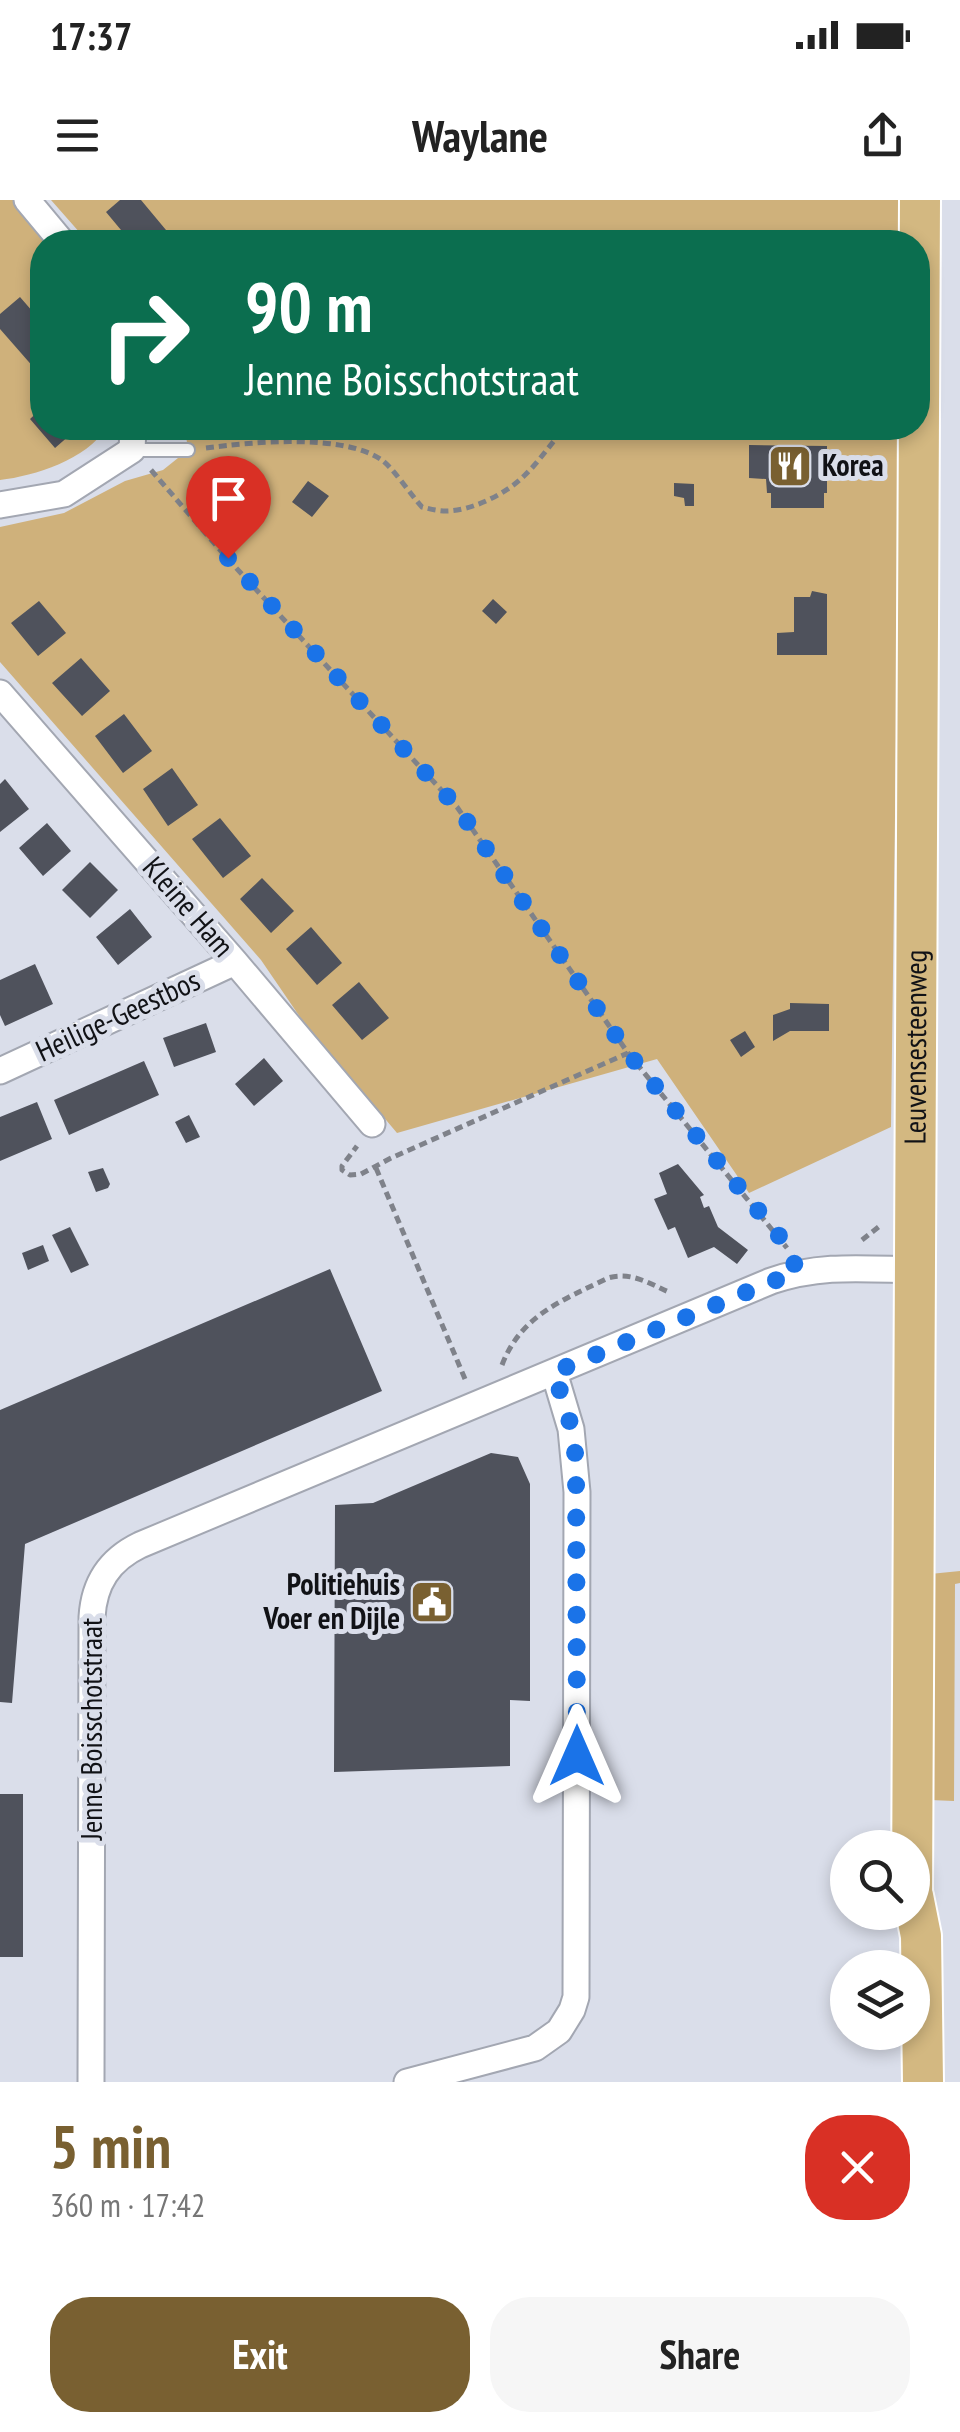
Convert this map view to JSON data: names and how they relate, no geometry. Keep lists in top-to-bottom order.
{
  "streets": {
    "main road": ["Leuvensesteenweg"],
    "street": ["Kleine Ham", "Heilige-Geestbos", "Jenne Boisschotstraat"]
  },
  "crossings": [
    ["Kleine Ham", "Heilige-Geestbos"],
    ["Leuvensesteenweg", "Jenne Boisschotstraat"]
  ],
  "places": {
    "restaurant": ["Korea"],
    "public building": ["Politiehuis Voer en Dijle"]
  },
  "page": {
    "status": "17:37",
    "header": "Waylane",
    "turn": ["90 m", "Jenne Boisschotstraat"],
    "heading": ["5 min", "360 m · 17:42"],
    "buttons": ["Exit", "Share"]
  }
}
